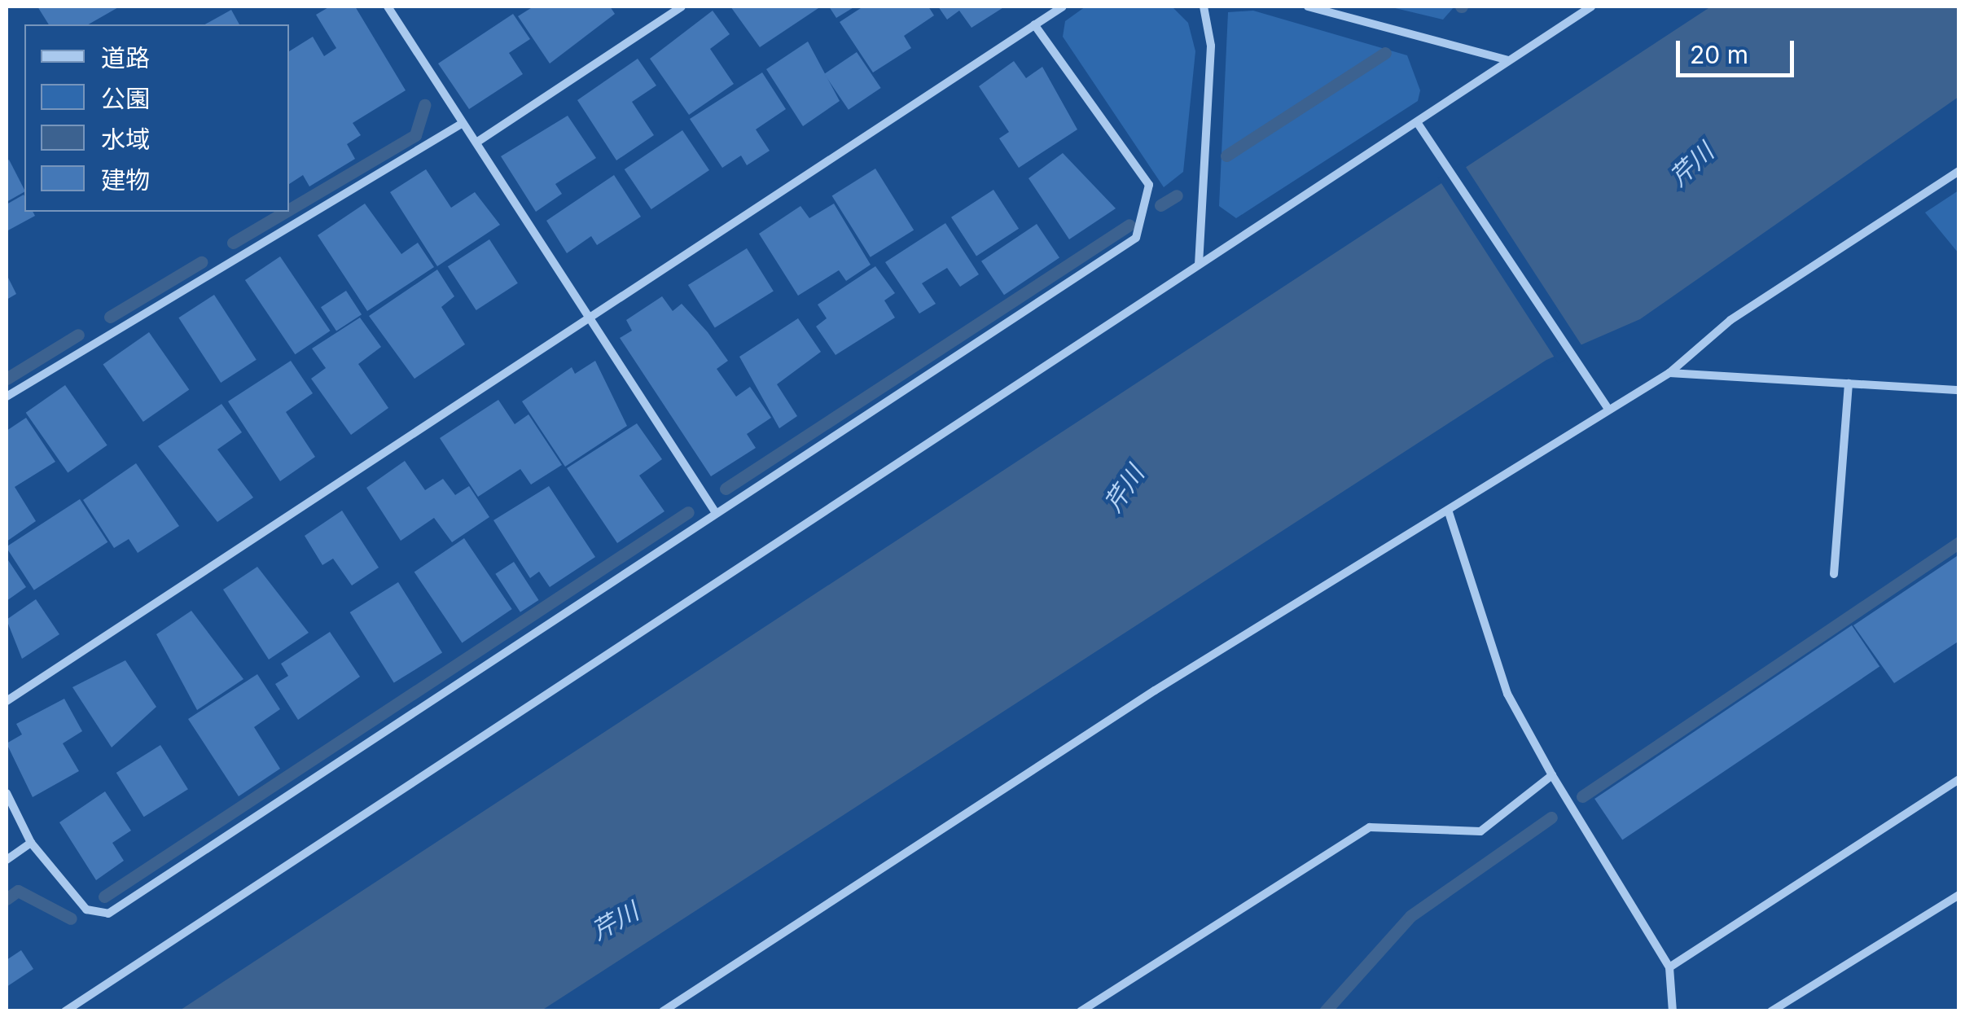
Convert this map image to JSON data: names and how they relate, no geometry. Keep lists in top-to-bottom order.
{
  "water": ["芹川"],
  "legend": [
    "道路",
    "公園",
    "水域",
    "建物"
  ],
  "scale_bar": "20 m"
}
